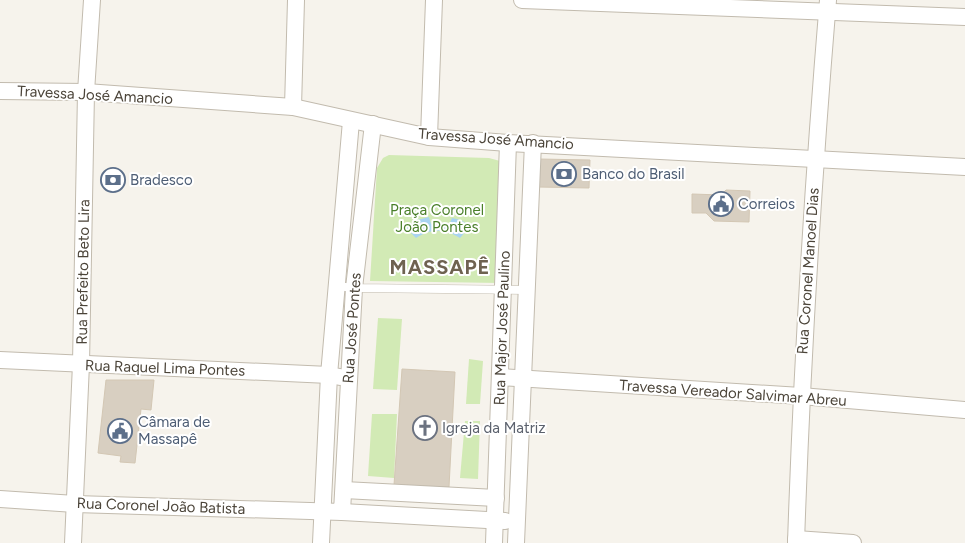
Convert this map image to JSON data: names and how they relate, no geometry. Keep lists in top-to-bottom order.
{
  "streets": {
    "street": [
      "Travessa José Amancio",
      "Rua Coronel Manoel Dias",
      "Rua Prefeito Beto Lira",
      "Rua José Pontes",
      "Rua Major José Paulino",
      "Rua Raquel Lima Pontes",
      "Travessa Vereador Salvimar Abreu",
      "Rua Coronel João Batista"
    ]
  },
  "crossings": [
    ["Travessa José Amancio", "Rua Coronel Manoel Dias"],
    ["Travessa José Amancio", "Rua Prefeito Beto Lira"],
    ["Travessa José Amancio", "Rua José Pontes"],
    ["Travessa José Amancio", "Rua Major José Paulino"],
    ["Rua Coronel Manoel Dias", "Travessa Vereador Salvimar Abreu"],
    ["Rua Prefeito Beto Lira", "Rua Raquel Lima Pontes"],
    ["Rua Prefeito Beto Lira", "Rua Coronel João Batista"],
    ["Rua José Pontes", "Rua Raquel Lima Pontes"],
    ["Rua José Pontes", "Rua Coronel João Batista"],
    ["Rua Major José Paulino", "Travessa Vereador Salvimar Abreu"]
  ],
  "districts": ["MASSAPÊ"],
  "parks": ["Praça Coronel João Pontes"],
  "places": {
    "bank": ["Banco do Brasil", "Bradesco"],
    "public building": ["Correios", "Câmara de Massapê"],
    "church": ["Igreja da Matriz"]
  }
}
